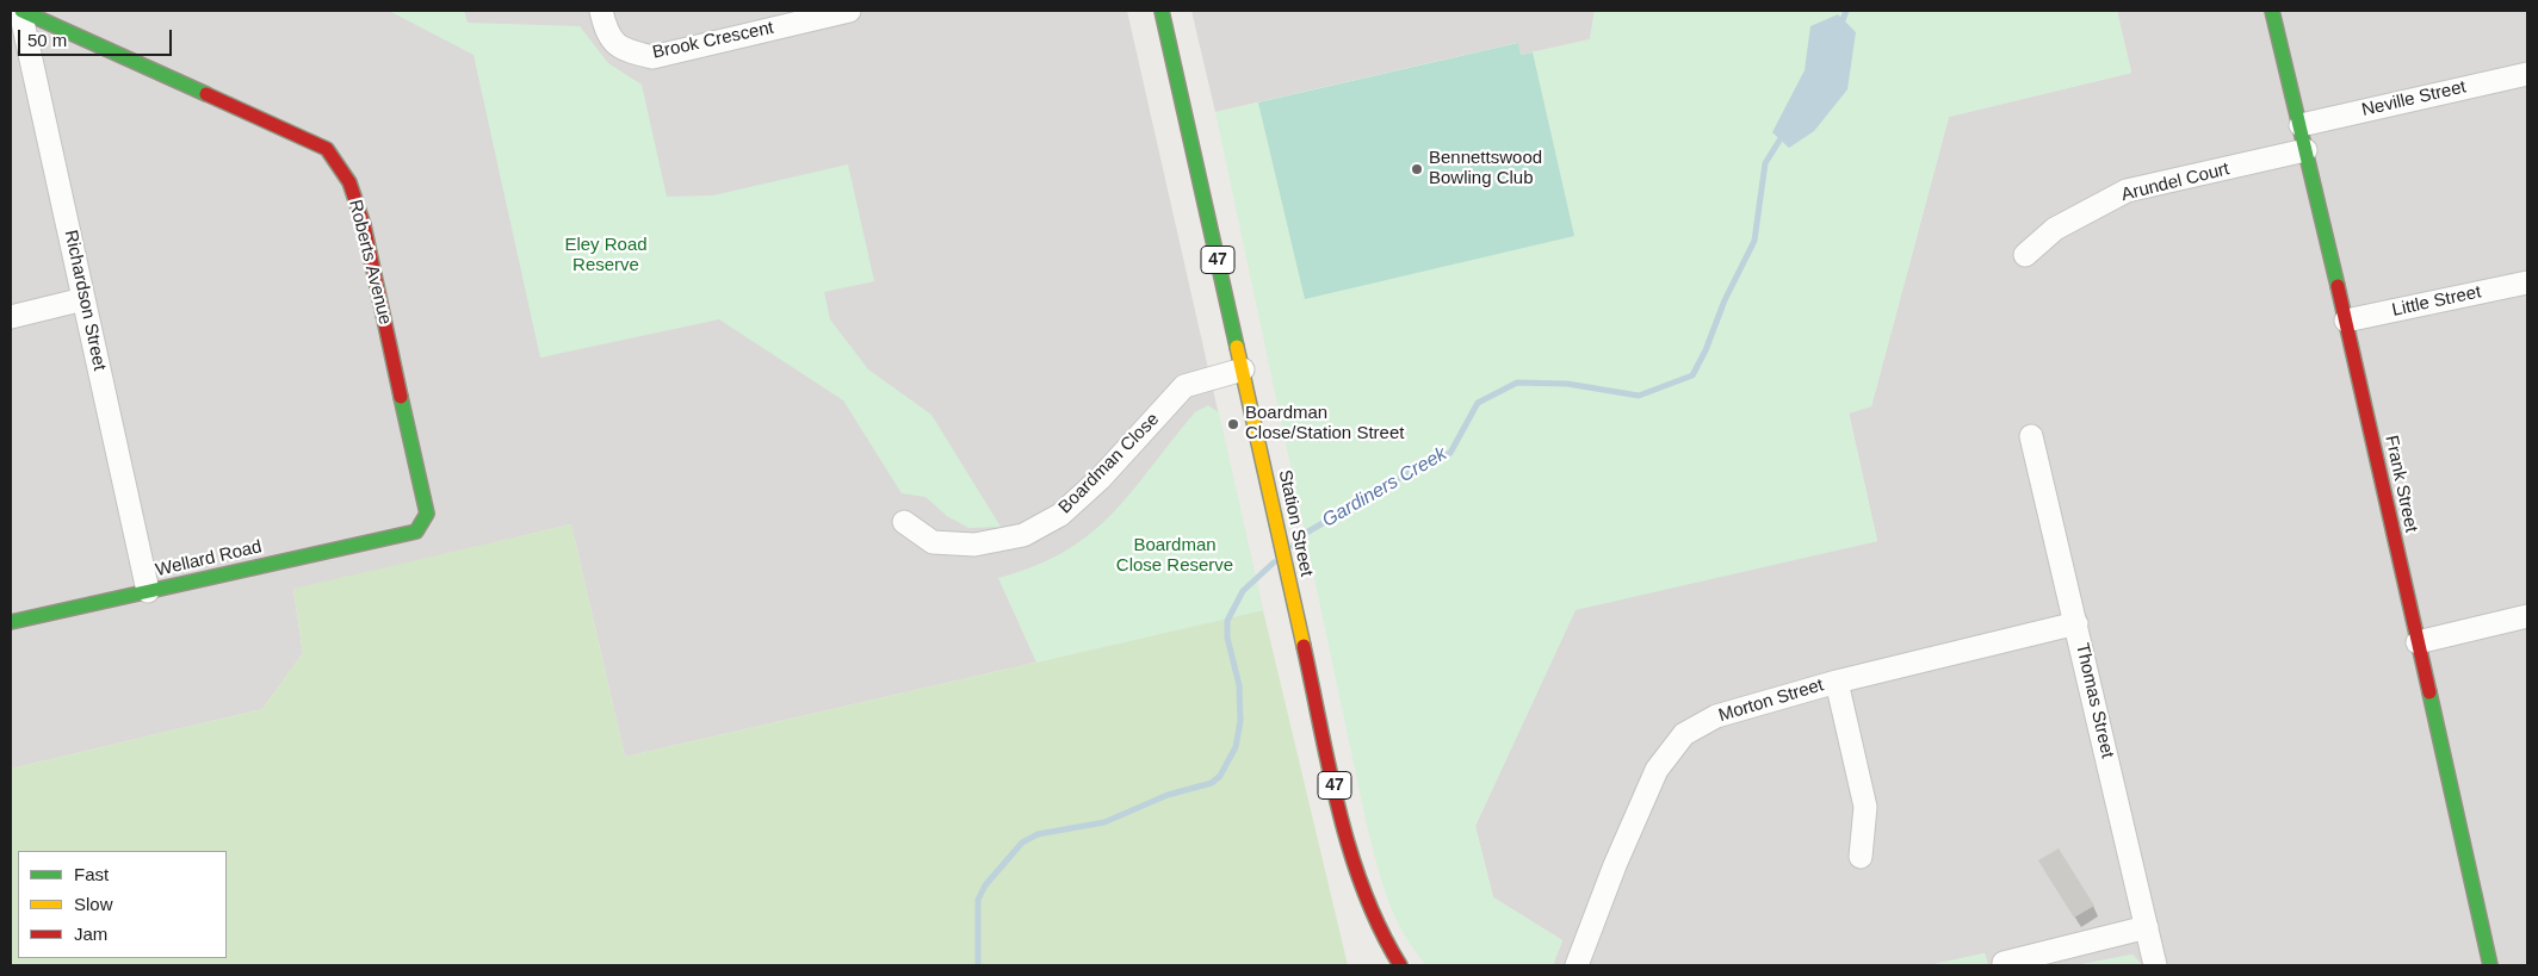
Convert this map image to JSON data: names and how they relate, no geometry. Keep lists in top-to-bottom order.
{
  "streets": {
    "street": [
      "Brook Crescent",
      "Neville Street",
      "Arundel Court",
      "47",
      "Roberts Avenue",
      "Richardson Street",
      "Little Street",
      "Boardman Close",
      "Frank Street",
      "Station Street",
      "Wellard Road",
      "Morton Street",
      "Thomas Street"
    ]
  },
  "crossings": [
    ["Neville Street", "Frank Street"],
    ["Arundel Court", "Frank Street"],
    ["Roberts Avenue", "Richardson Street"],
    ["Roberts Avenue", "Wellard Road"],
    ["Richardson Street", "Wellard Road"],
    ["Little Street", "Frank Street"],
    ["Boardman Close", "Station Street"],
    ["Morton Street", "Thomas Street"]
  ],
  "water": ["Gardiners Creek"],
  "parks": ["Eley Road Reserve", "Boardman Close Reserve"],
  "places": ["Bennettswood Bowling Club", "Boardman Close/Station Street"],
  "legend": ["Fast", "Slow", "Jam"],
  "scale_bar": "50 m"
}
